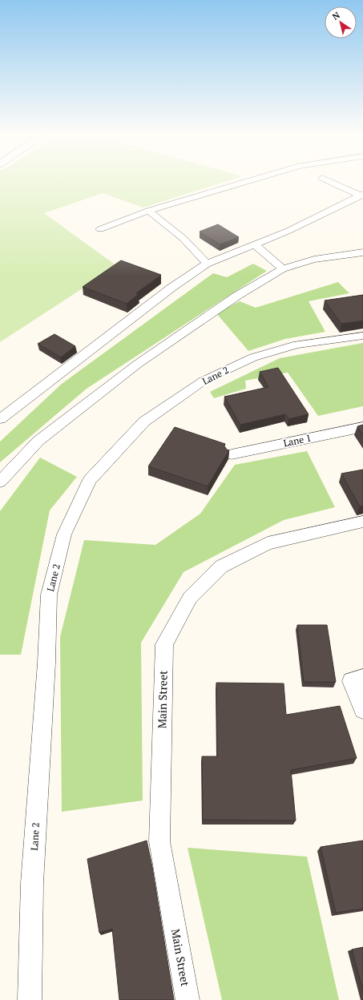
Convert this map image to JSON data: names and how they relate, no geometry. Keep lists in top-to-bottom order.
{
  "streets": {
    "street": ["Lane 2", "Lane 1", "Main Street"]
  },
  "north": "top left"
}
